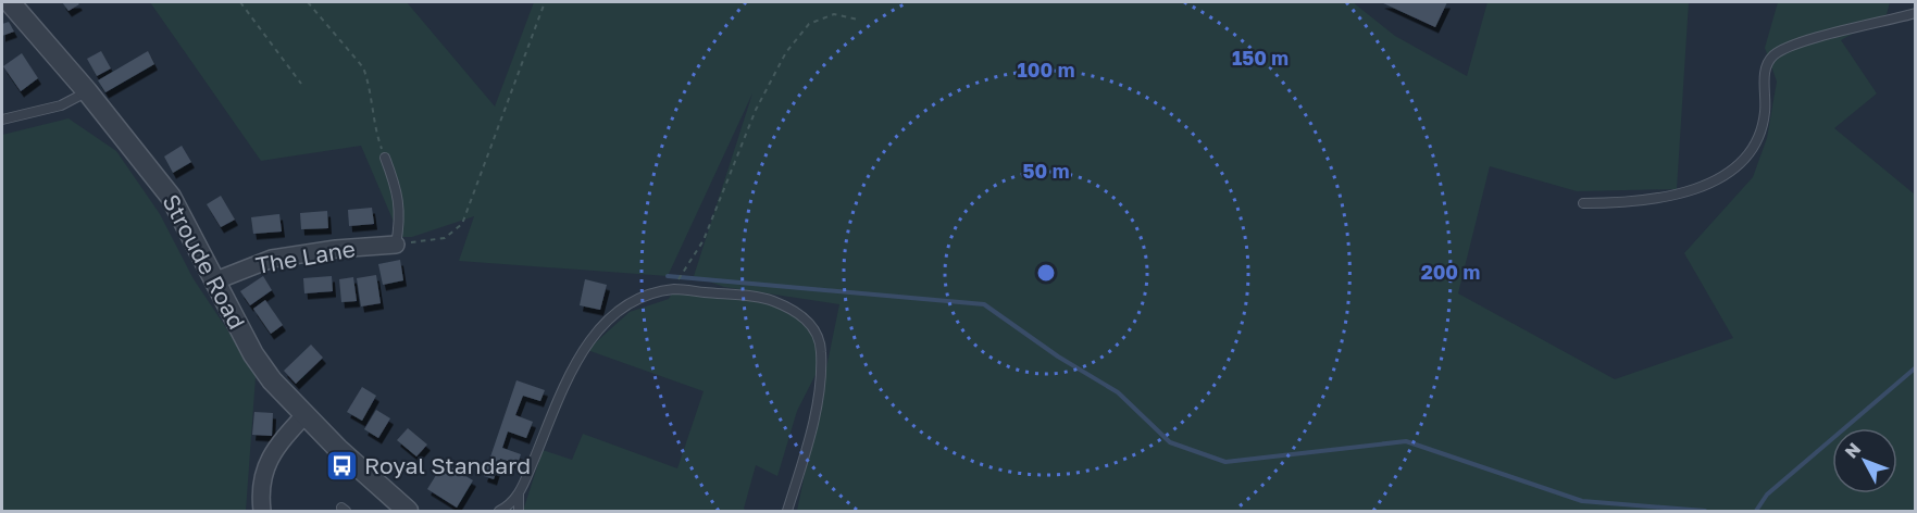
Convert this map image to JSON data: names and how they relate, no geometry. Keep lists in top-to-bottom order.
{
  "streets": {
    "street": ["The Lane", "Stroude Road"]
  },
  "crossings": [
    ["The Lane", "Stroude Road"]
  ],
  "places": {
    "bus stop": ["Royal Standard"]
  },
  "north": "top left",
  "rings": [
    "150 m",
    "100 m",
    "50 m",
    "200 m"
  ]
}
